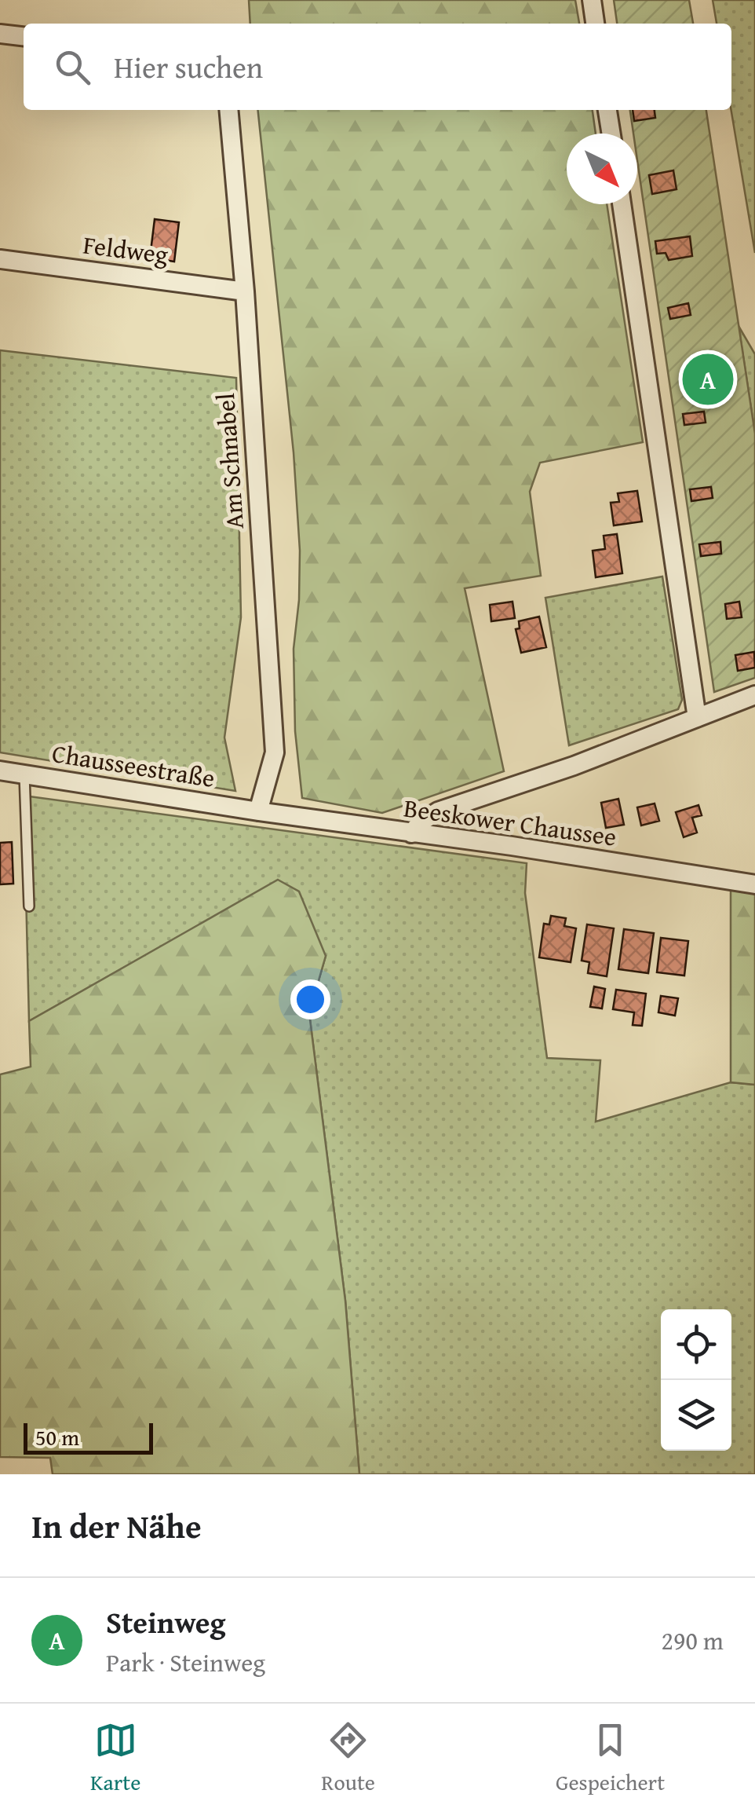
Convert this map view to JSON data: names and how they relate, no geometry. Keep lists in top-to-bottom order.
{
  "streets": {
    "street": [
      "Feldweg",
      "Am Schnabel",
      "Chausseestraße",
      "Beeskower Chaussee"
    ]
  },
  "crossings": [
    ["Feldweg", "Am Schnabel"],
    ["Am Schnabel", "Chausseestraße"],
    ["Am Schnabel", "Beeskower Chaussee"],
    ["Chausseestraße", "Beeskower Chaussee"]
  ],
  "scale_bar": "50 m",
  "north": "bottom right",
  "page": {
    "search": "Hier suchen",
    "pins": "A",
    "scale": "50 m",
    "heading": "In der Nähe",
    "list": [
      {
        "mark": "A",
        "name": "Steinweg",
        "note": "Park · Steinweg",
        "value": "290 m"
      }
    ],
    "nav": ["Karte", "Route", "Gespeichert"]
  }
}
